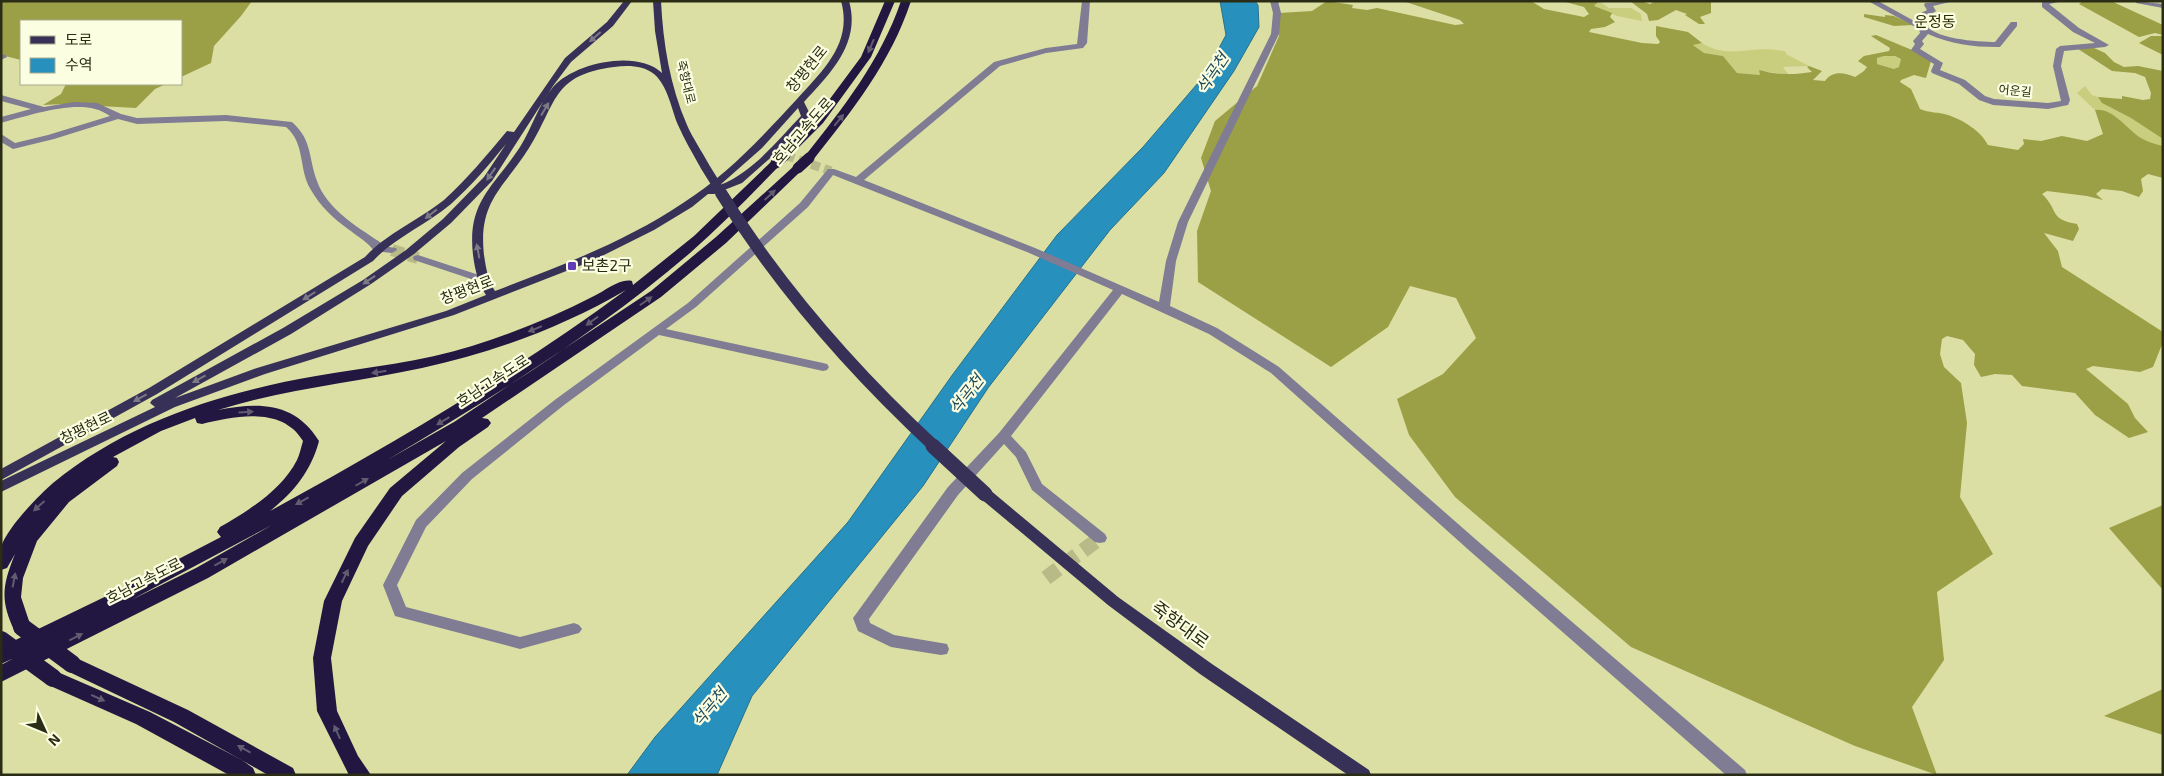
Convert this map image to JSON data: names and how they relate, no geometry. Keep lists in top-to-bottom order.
{
  "streets": {
    "highway": ["호남고속도로"],
    "main road": ["창평현로", "죽향대로"],
    "street": ["어운길"]
  },
  "districts": ["운정동"],
  "water": ["석곡천"],
  "places": {
    "transit": ["보촌2구"]
  },
  "legend": ["도로", "수역"],
  "north": "bottom right"
}
